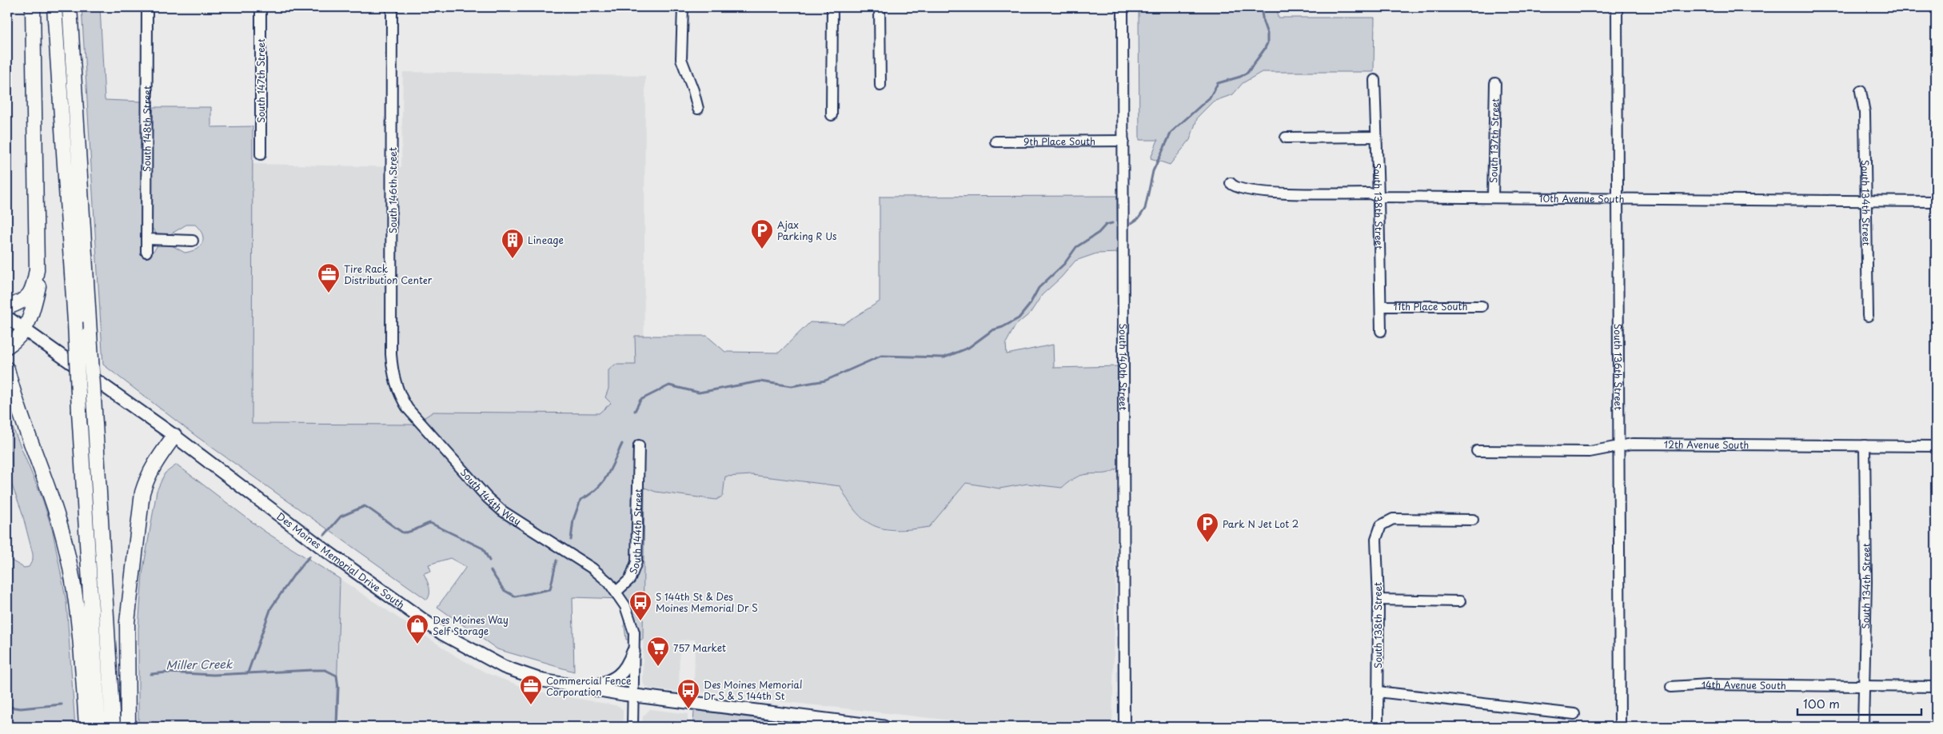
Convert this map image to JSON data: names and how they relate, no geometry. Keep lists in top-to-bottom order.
{
  "streets": {
    "main road": ["Des Moines Memorial Drive South"],
    "street": [
      "South 147th Street",
      "South 148th Street",
      "9th Place South",
      "South 137th Street",
      "South 146th Street",
      "10th Avenue South",
      "South 134th Street",
      "South 138th Street",
      "11th Place South",
      "South 140th Street",
      "South 136th Street",
      "12th Avenue South",
      "South 144th Way",
      "South 144th Street",
      "14th Avenue South"
    ]
  },
  "crossings": [
    ["9th Place South", "South 140th Street"],
    ["South 137th Street", "10th Avenue South"],
    ["South 146th Street", "South 144th Way"],
    ["10th Avenue South", "South 134th Street"],
    ["10th Avenue South", "South 138th Street"],
    ["10th Avenue South", "South 136th Street"],
    ["South 134th Street", "12th Avenue South"],
    ["South 134th Street", "14th Avenue South"],
    ["South 138th Street", "11th Place South"],
    ["South 136th Street", "12th Avenue South"],
    ["South 144th Way", "South 144th Street"]
  ],
  "water": ["Miller Creek"],
  "places": {
    "parking": ["Ajax Parking R Us", "Park N Jet Lot 2"],
    "building": ["Lineage"],
    "office": ["Tire Rack Distribution Center", "Commercial Fence Corporation"],
    "bus stop": ["S 144th St & Des Moines Memorial Dr S", "Des Moines Memorial Dr S & S 144th St"],
    "shop": ["Des Moines Way Self Storage"],
    "supermarket": ["757 Market"]
  },
  "scale_bar": "100 m"
}
